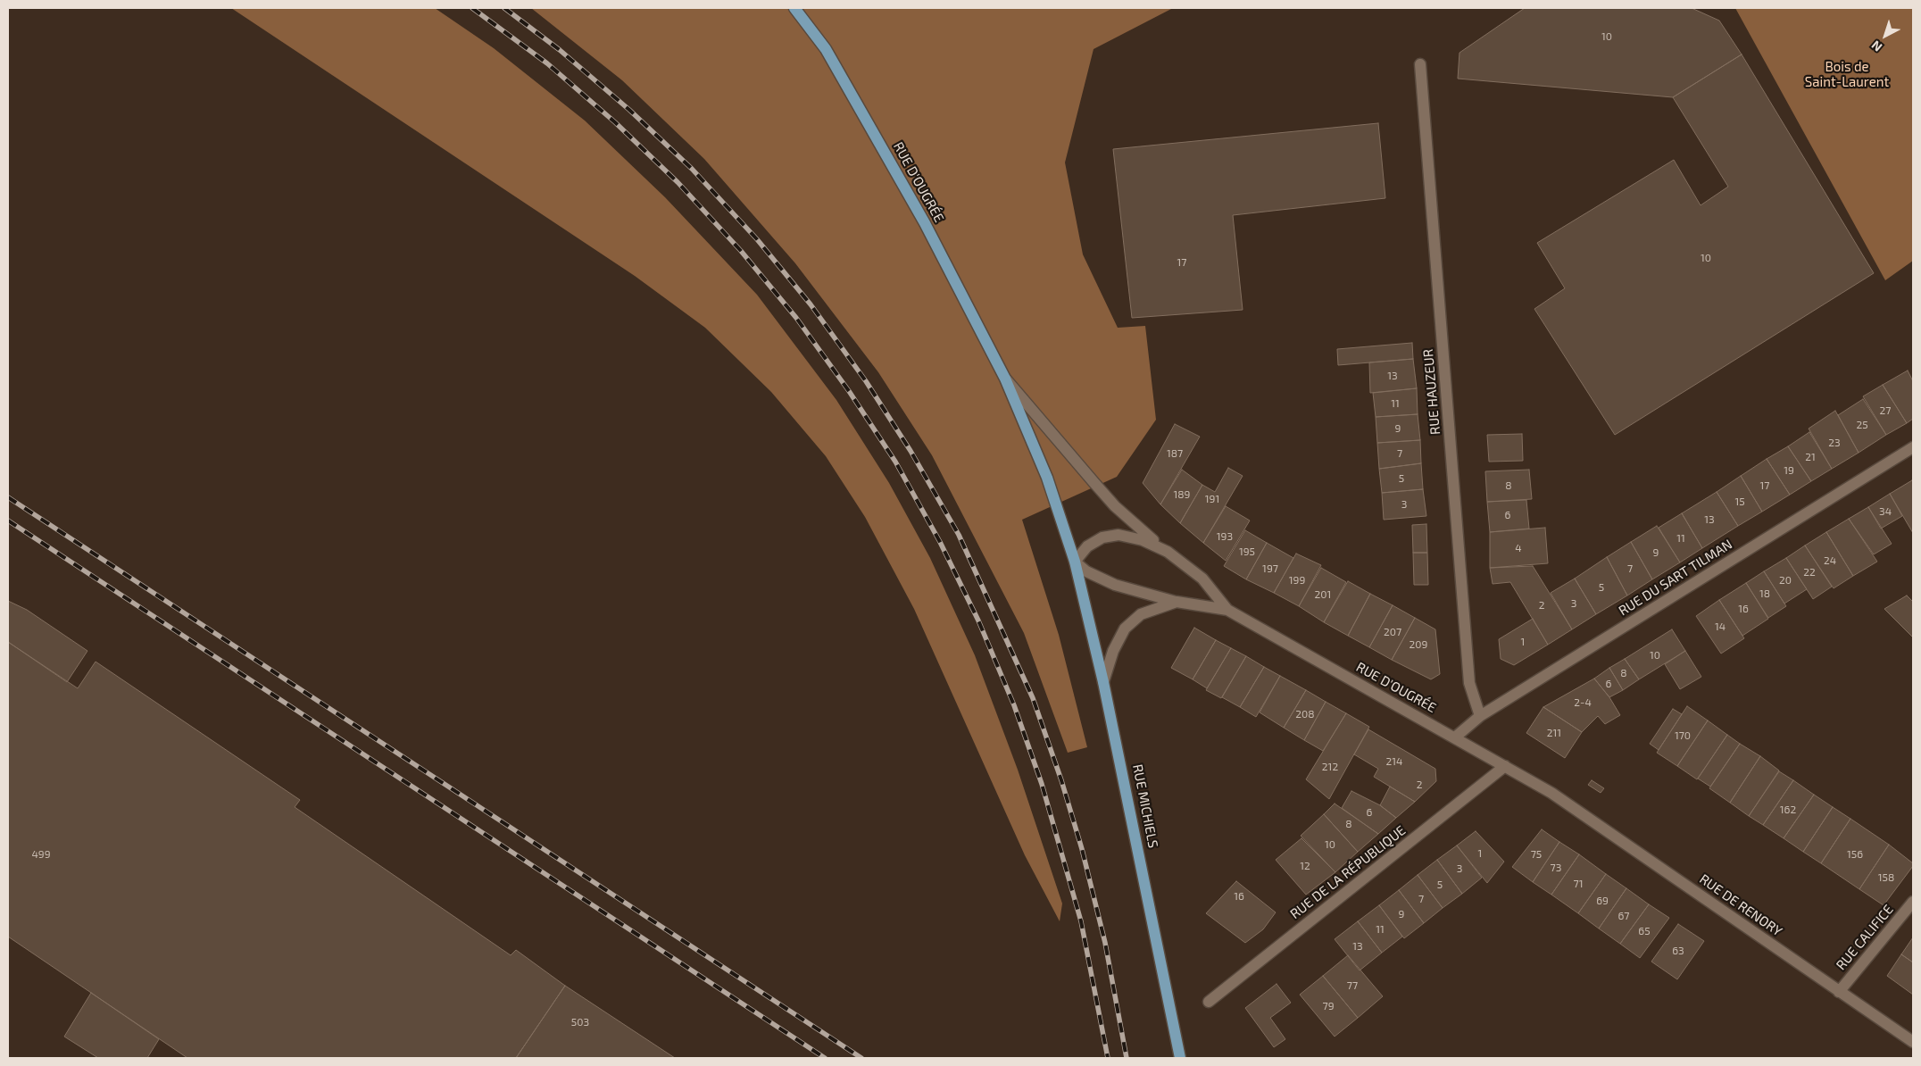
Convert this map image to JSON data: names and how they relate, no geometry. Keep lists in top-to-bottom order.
{
  "streets": {
    "main road": ["RUE D'OUGRÉE", "RUE MICHIELS"],
    "street": [
      "RUE HAUZEUR",
      "RUE DU SART TILMAN",
      "RUE DE LA RÉPUBLIQUE",
      "RUE DE RENORY",
      "RUE CALIFICE"
    ]
  },
  "crossings": [
    ["RUE D'OUGRÉE", "RUE DU SART TILMAN"],
    ["RUE D'OUGRÉE", "RUE MICHIELS"],
    ["RUE D'OUGRÉE", "RUE DE LA RÉPUBLIQUE"],
    ["RUE D'OUGRÉE", "RUE DE RENORY"],
    ["RUE HAUZEUR", "RUE DU SART TILMAN"],
    ["RUE DE RENORY", "RUE CALIFICE"]
  ],
  "parks": ["Bois de Saint-Laurent"],
  "house_numbers": [
    "10",
    "10",
    "17",
    "13",
    "11",
    "27",
    "25",
    "9",
    "23",
    "187",
    "7",
    "21",
    "19",
    "5",
    "8",
    "17",
    "189",
    "191",
    "15",
    "3",
    "34",
    "6",
    "13",
    "193",
    "11",
    "4",
    "195",
    "9",
    "24",
    "197",
    "7",
    "22",
    "199",
    "20",
    "5",
    "18",
    "201",
    "3",
    "2",
    "16",
    "14",
    "207",
    "1",
    "209",
    "10",
    "8",
    "6",
    "2-4",
    "208",
    "211",
    "170",
    "214",
    "212",
    "2",
    "162",
    "6",
    "8",
    "10",
    "1",
    "499",
    "75",
    "156",
    "12",
    "73",
    "3",
    "158",
    "71",
    "5",
    "16",
    "7",
    "69",
    "9",
    "67",
    "11",
    "65",
    "13",
    "63",
    "77",
    "79",
    "503"
  ],
  "north": "bottom left"
}
